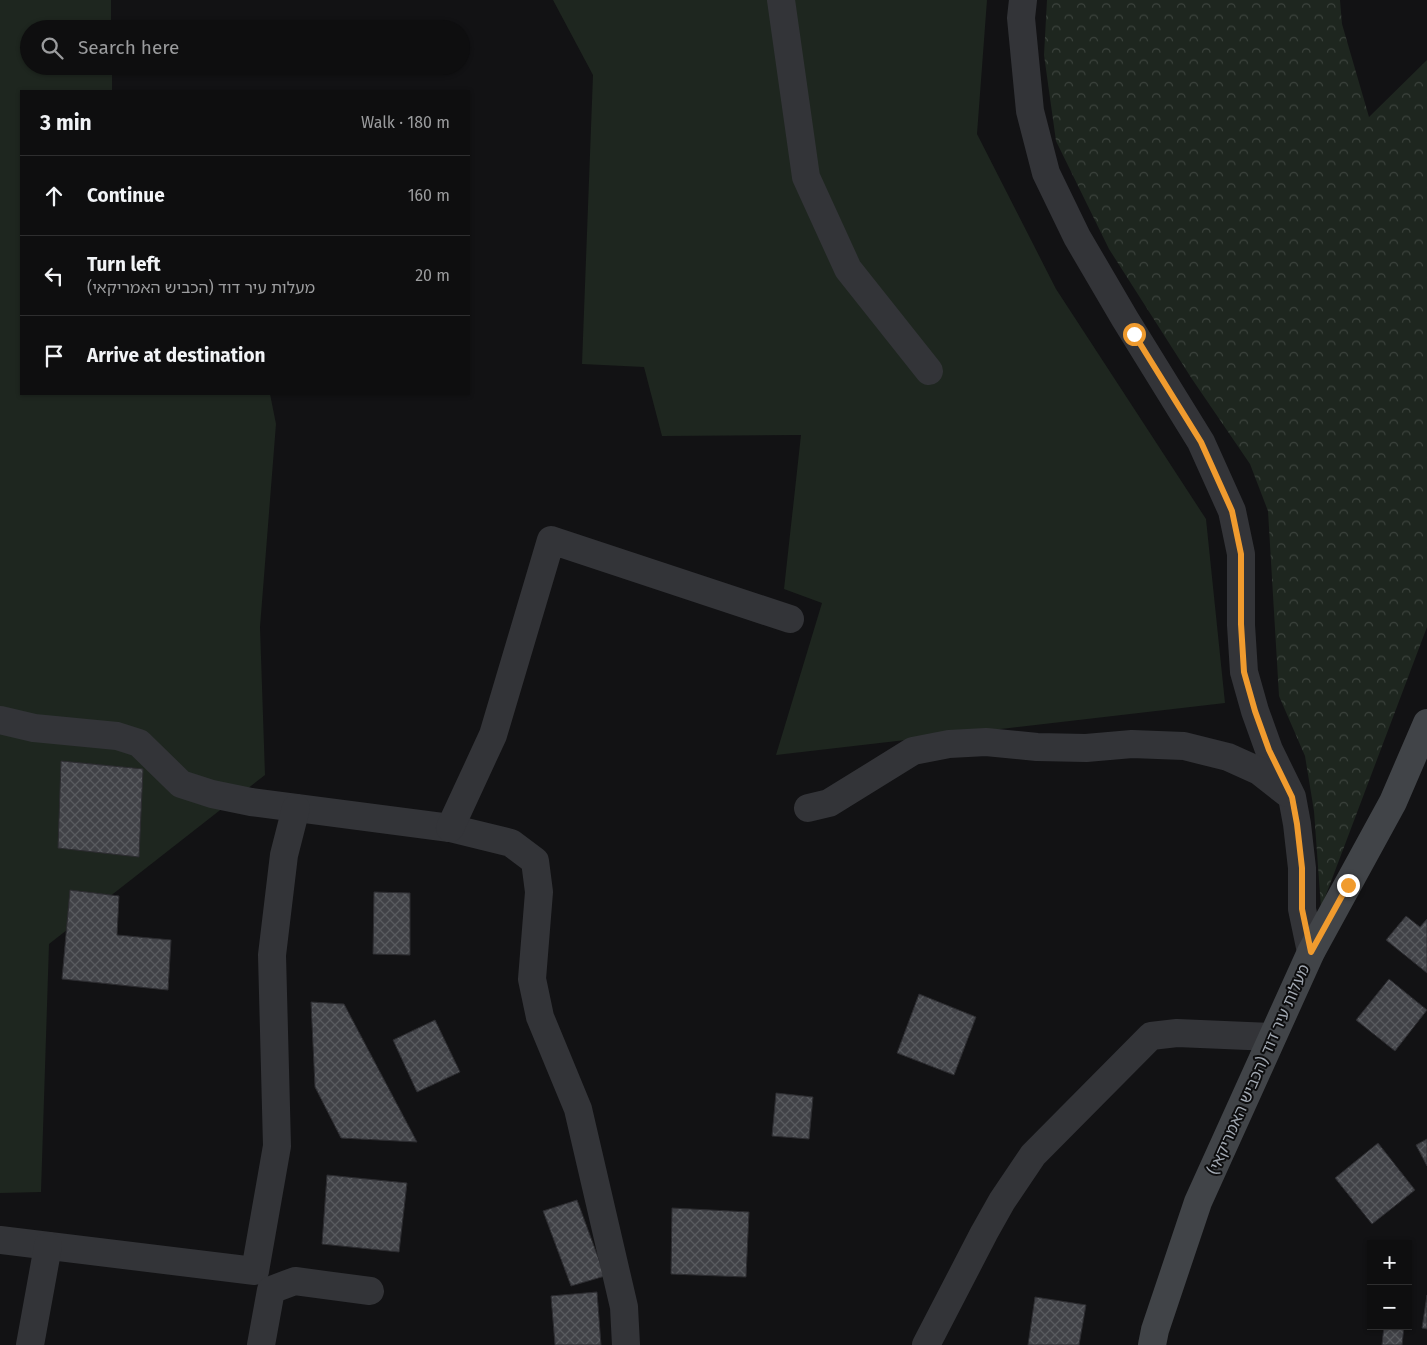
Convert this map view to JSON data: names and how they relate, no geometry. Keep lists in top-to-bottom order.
{
  "streets": {
    "main road": ["מעלות עיר דוד (הכביש האמריקאי)"]
  },
  "page": {
    "search": "Search here",
    "heading": ["3 min", "Walk · 180 m"],
    "list": [
      ["Continue", "160 m"],
      ["Turn left", "מעלות עיר דוד (הכביש האמריקאי)", "20 m"],
      "Arrive at destination"
    ],
    "map_buttons": ["+", "−"]
  }
}
